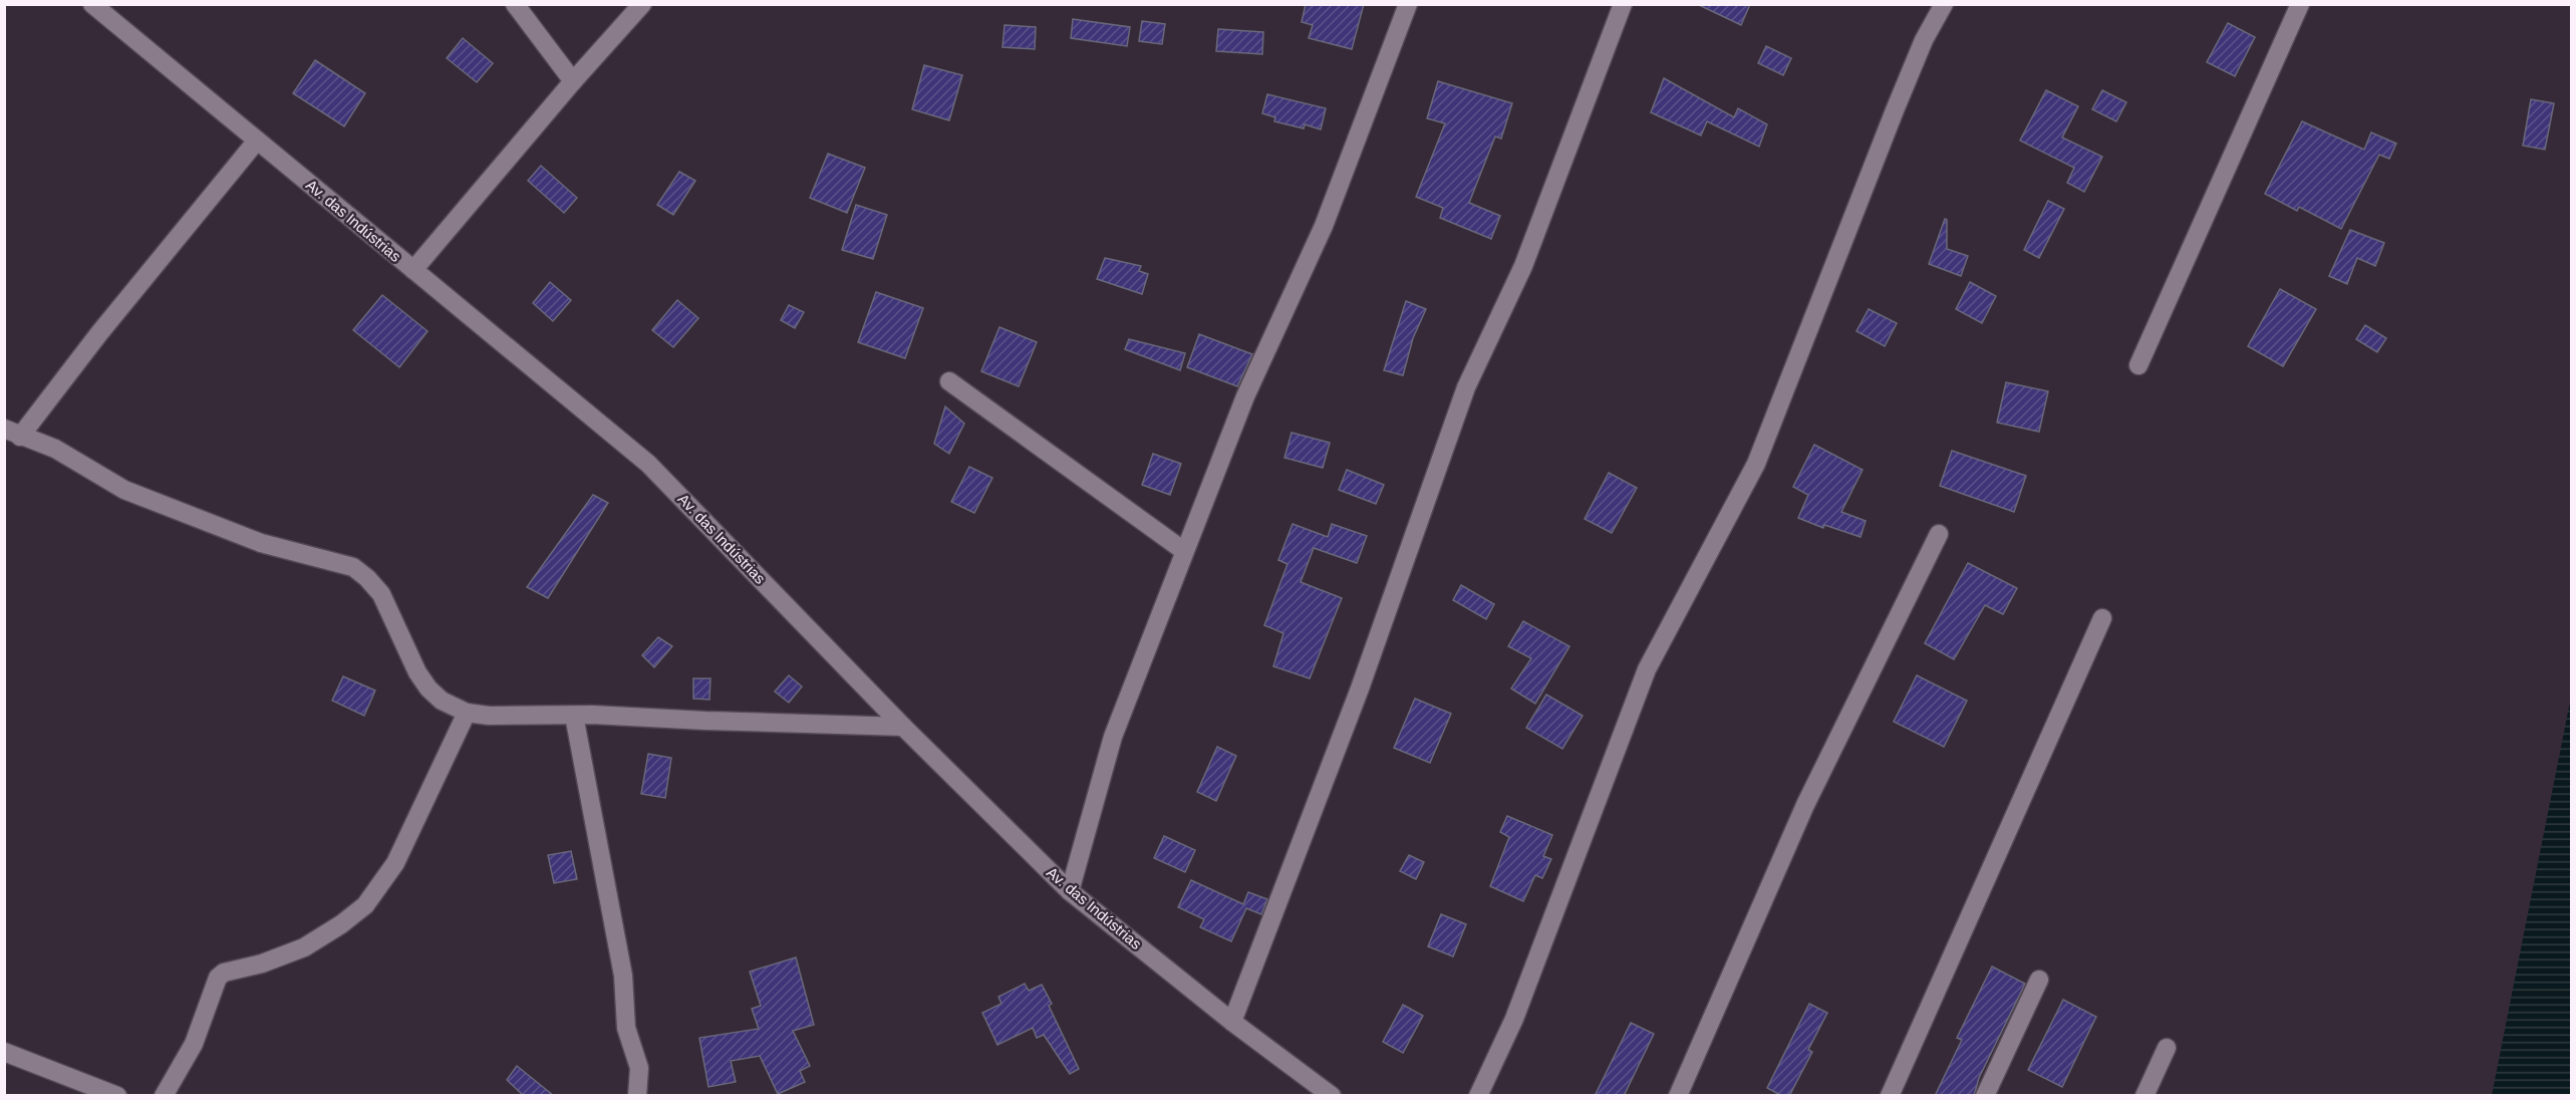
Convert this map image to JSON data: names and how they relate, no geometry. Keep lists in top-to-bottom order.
{
  "streets": {
    "street": ["Av. das Indústrias"]
  }
}
